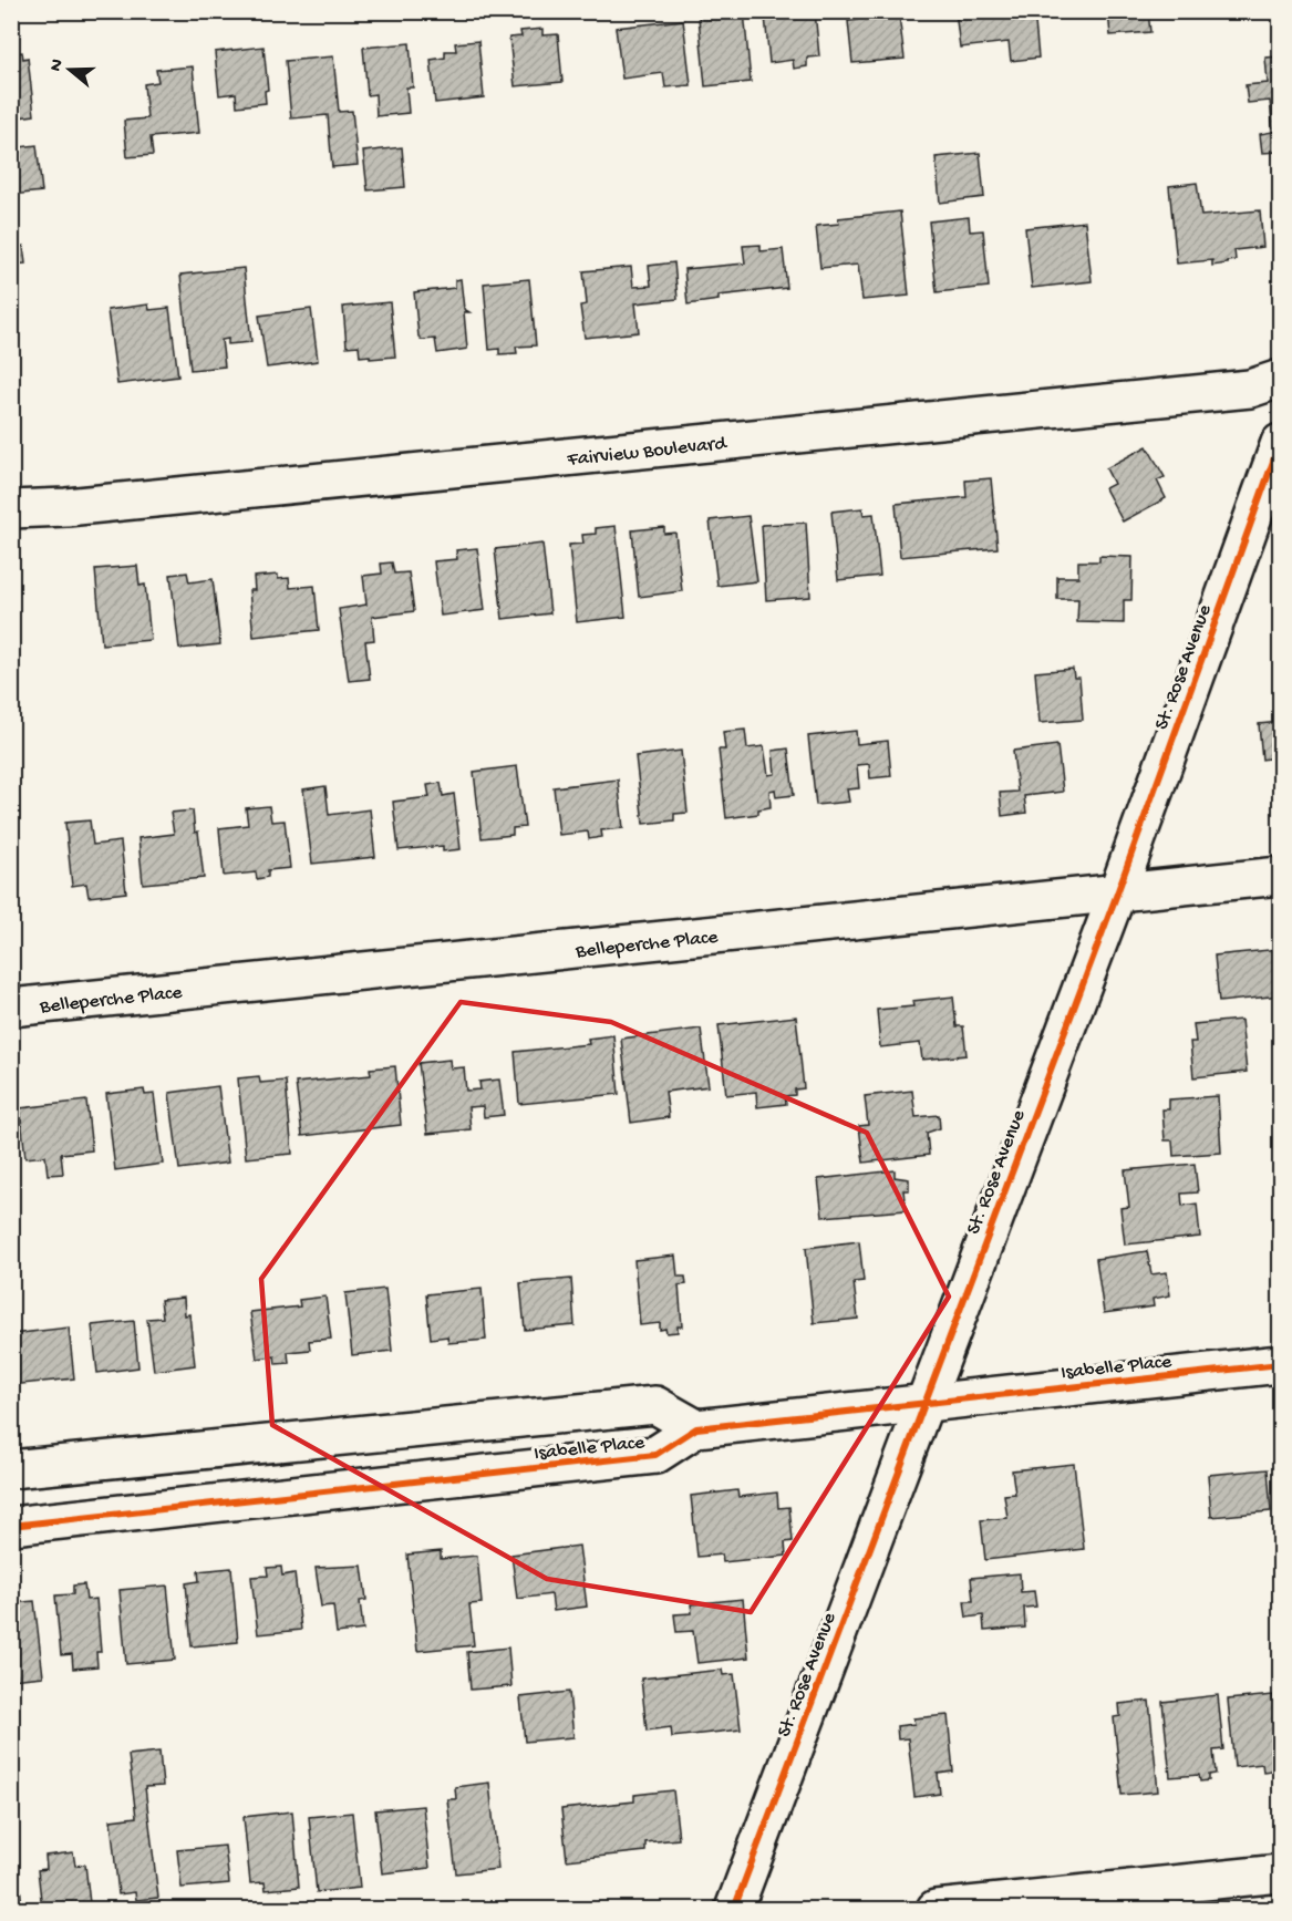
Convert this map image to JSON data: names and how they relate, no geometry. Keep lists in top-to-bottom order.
{
  "streets": {
    "street": [
      "Fairview Boulevard",
      "St. Rose Avenue",
      "Belleperche Place",
      "Isabelle Place"
    ]
  },
  "crossings": [
    ["St. Rose Avenue", "Belleperche Place"],
    ["St. Rose Avenue", "Isabelle Place"]
  ],
  "north": "left"
}
